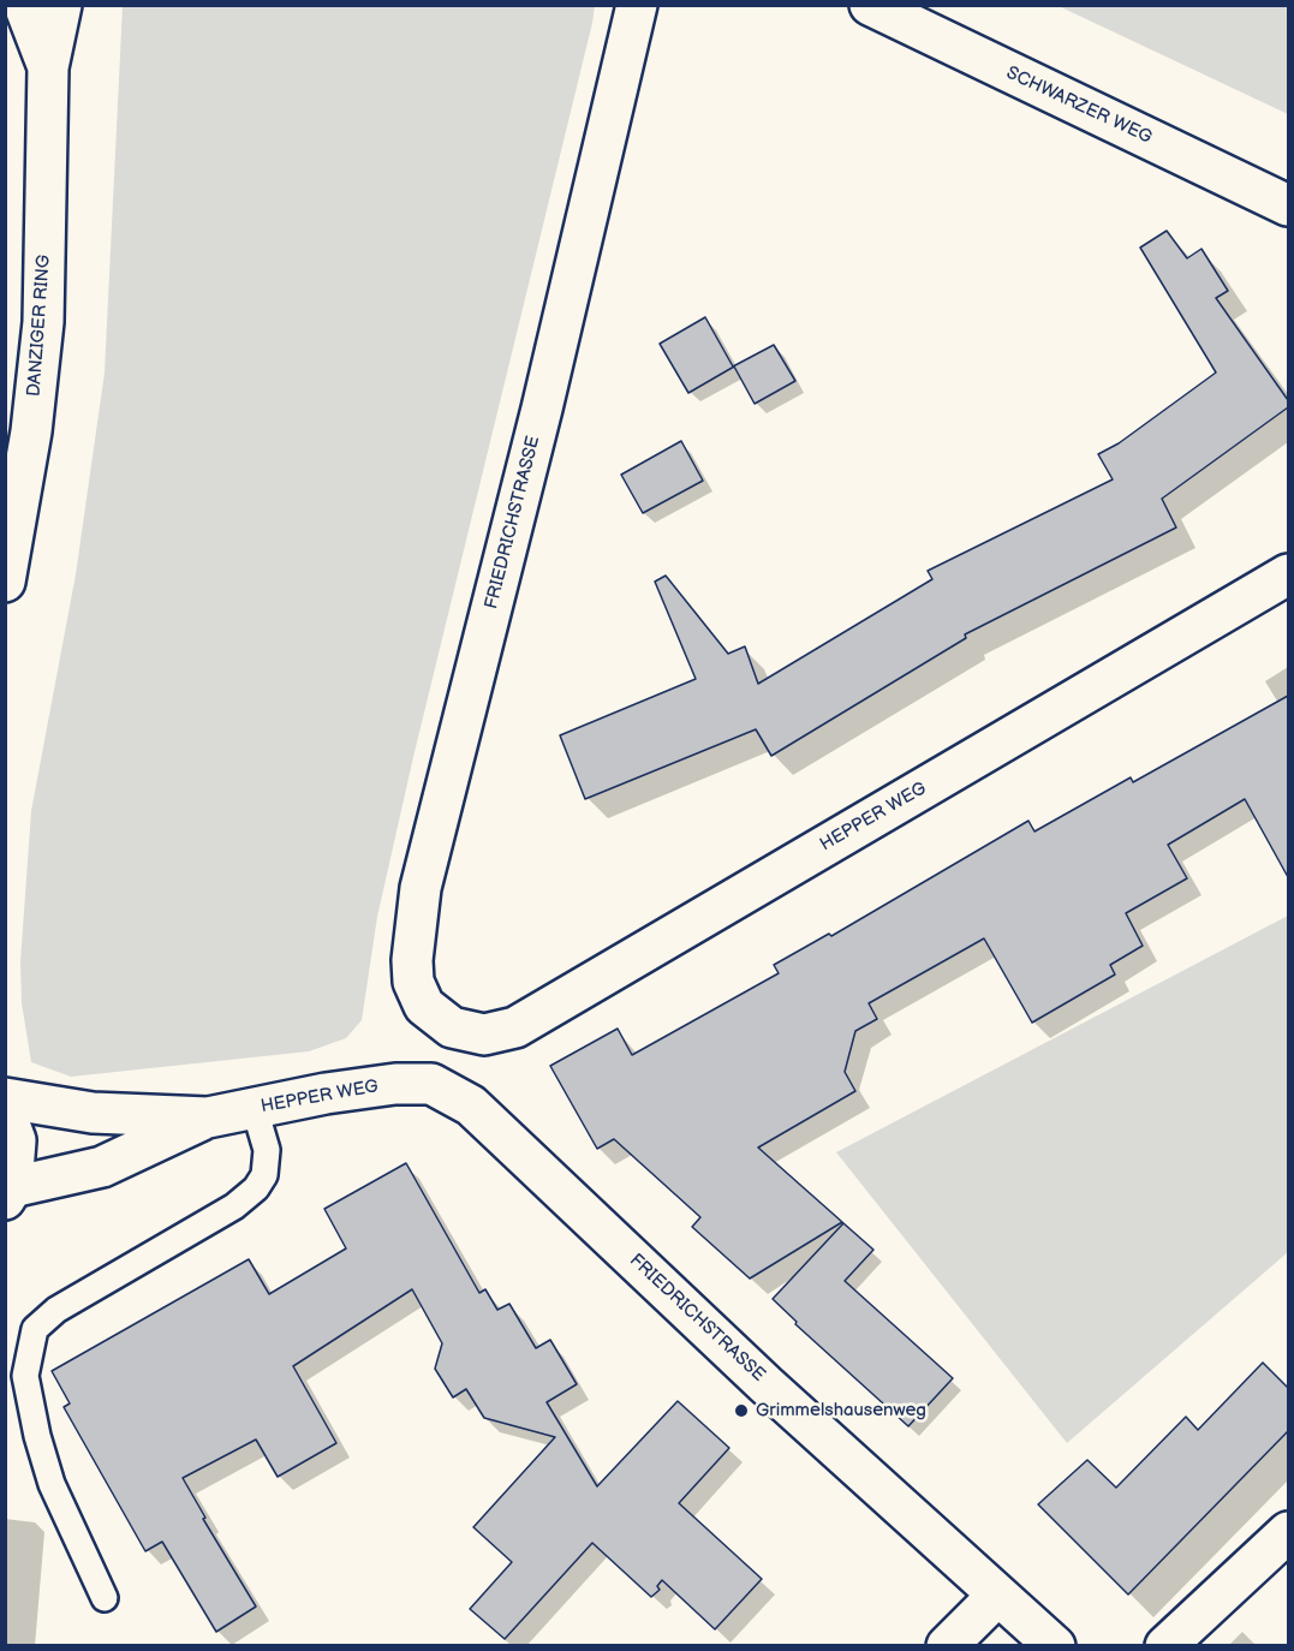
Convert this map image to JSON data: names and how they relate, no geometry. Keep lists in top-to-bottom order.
{
  "streets": {
    "street": [
      "SCHWARZER WEG",
      "DANZIGER RING",
      "FRIEDRICHSTRASSE",
      "HEPPER WEG"
    ]
  },
  "crossings": [
    ["FRIEDRICHSTRASSE", "HEPPER WEG"]
  ],
  "places": ["Grimmelshausenweg"]
}
